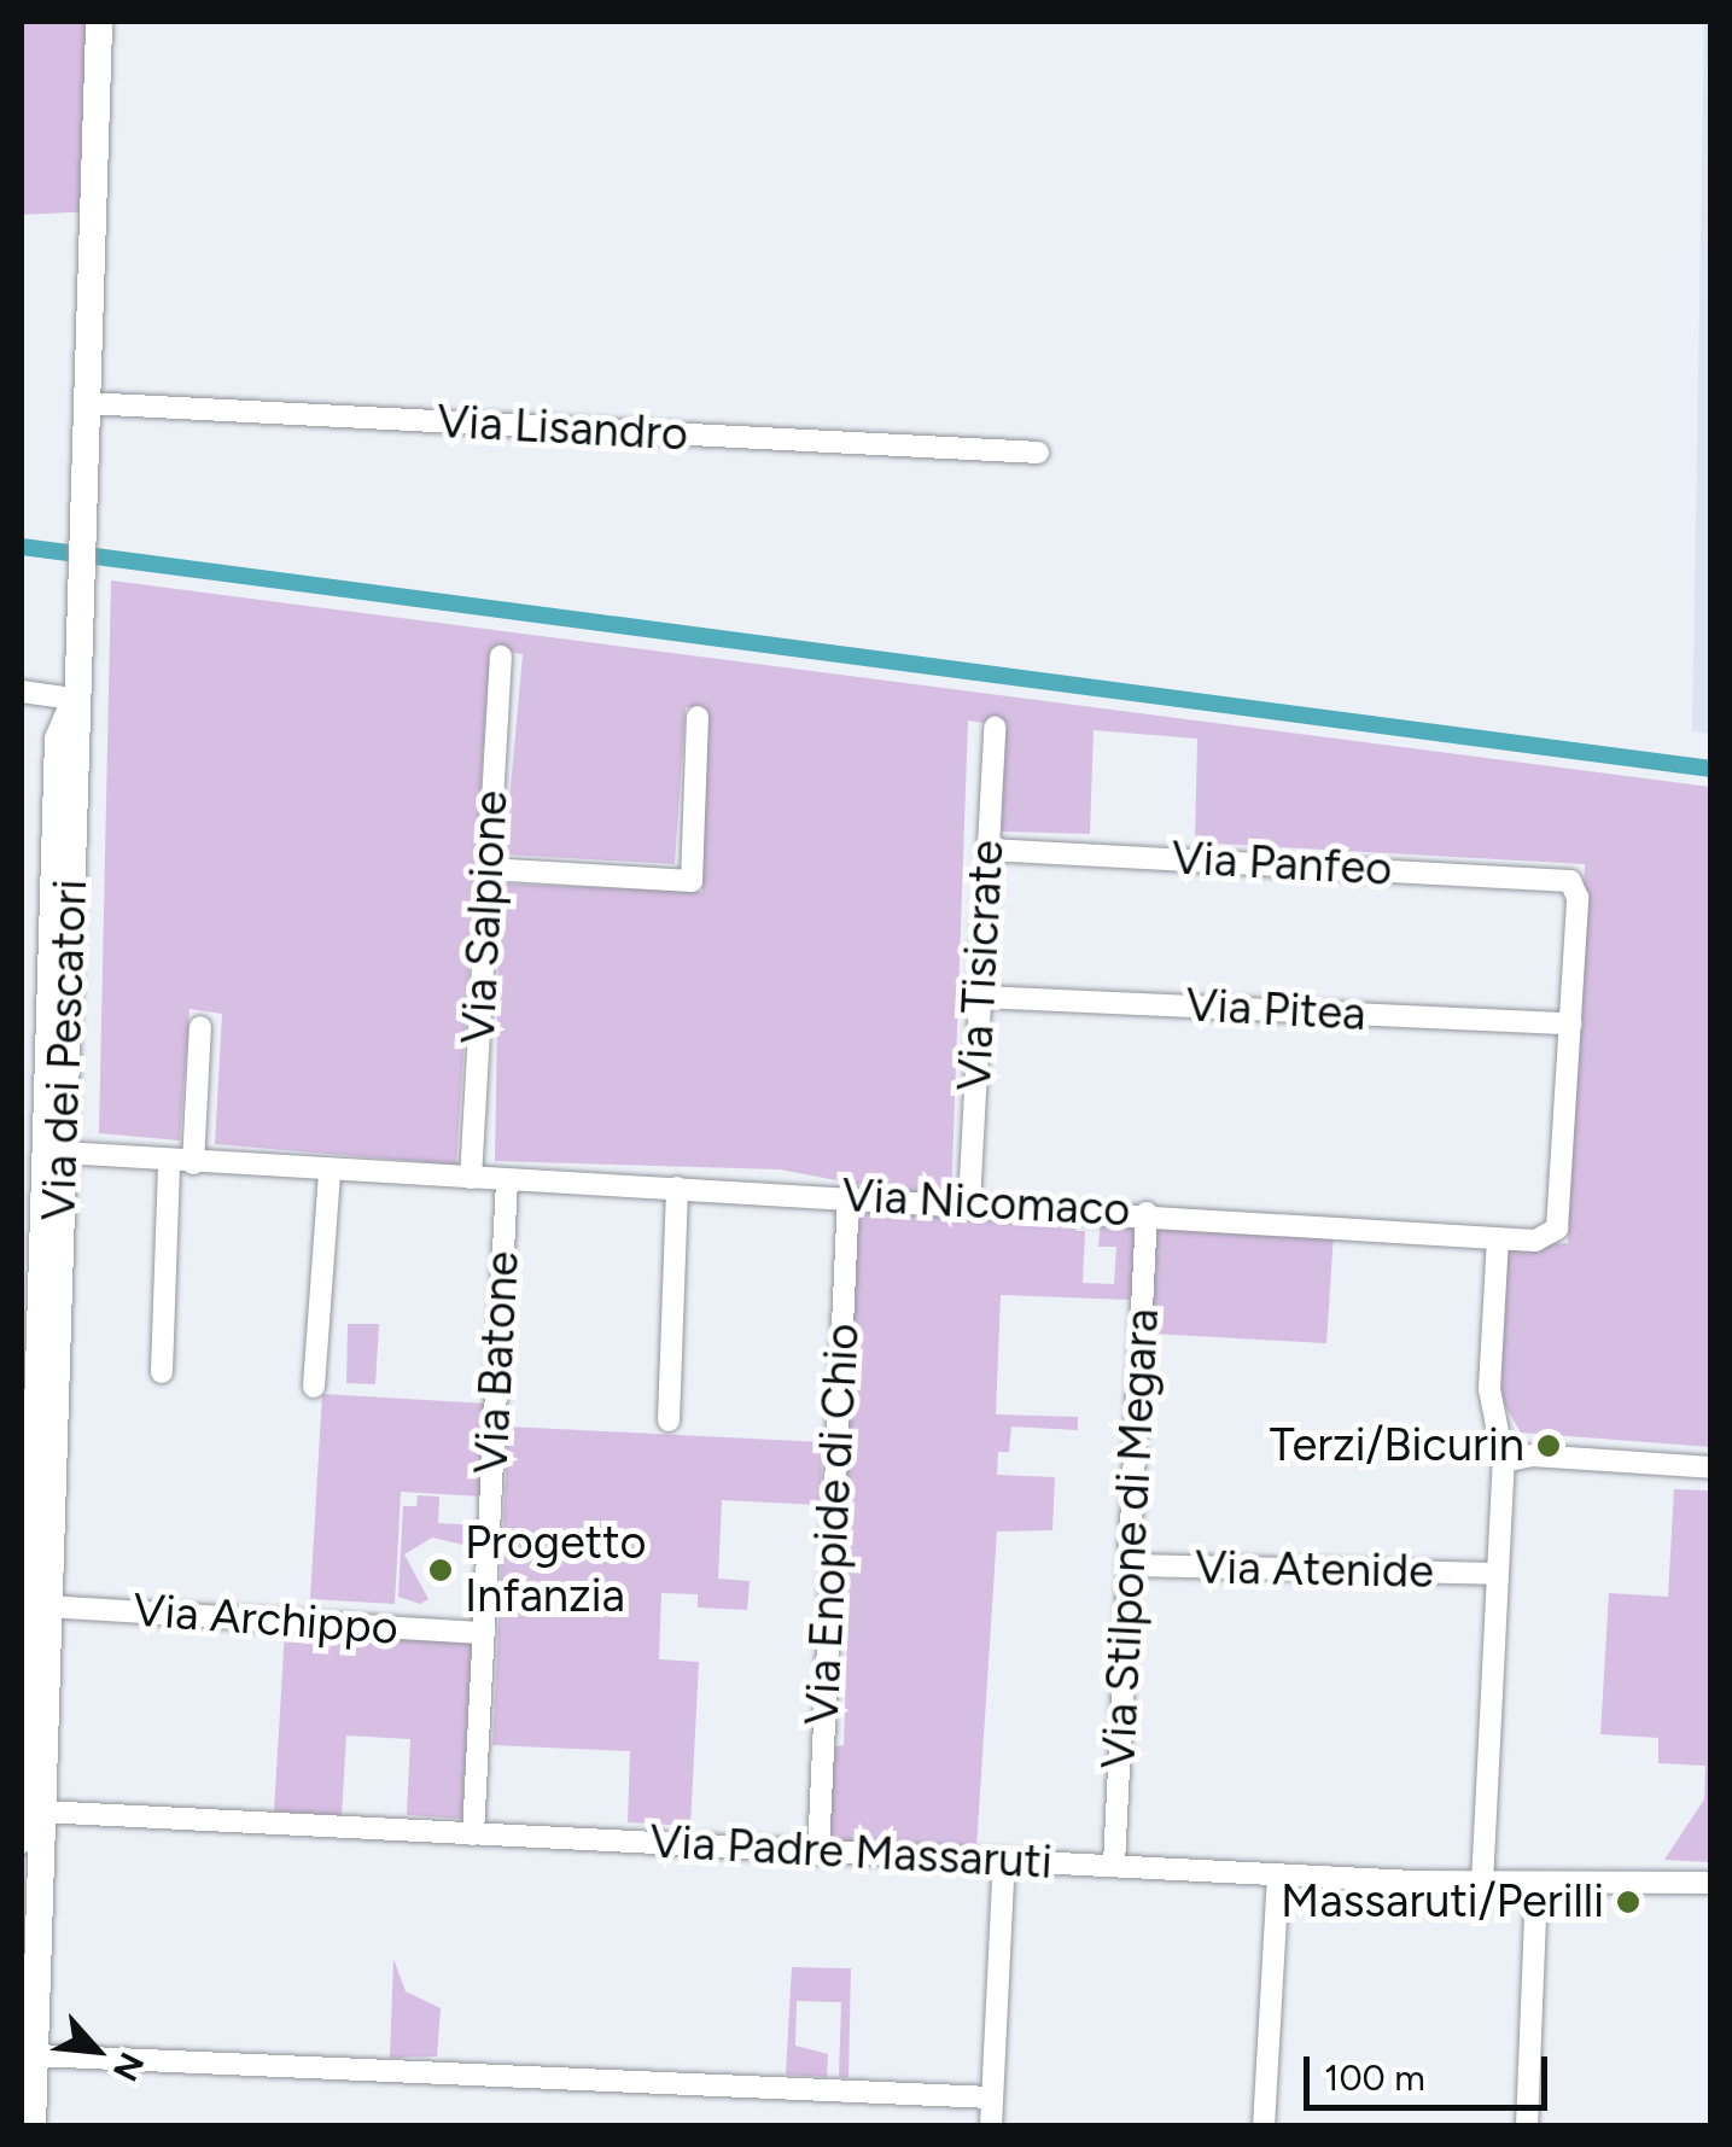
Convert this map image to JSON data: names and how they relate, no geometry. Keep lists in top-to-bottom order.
{
  "streets": {
    "street": [
      "Via Lisandro",
      "Via Panfeo",
      "Via Salpione",
      "Via Tisicrate",
      "Via Pitea",
      "Via dei Pescatori",
      "Via Nicomaco",
      "Via Batone",
      "Via Enopide di Chio",
      "Via Stilpone di Megara",
      "Via Atenide",
      "Via Archippo",
      "Via Padre Massaruti"
    ]
  },
  "crossings": [
    ["Via Lisandro", "Via dei Pescatori"],
    ["Via Panfeo", "Via Tisicrate"],
    ["Via Panfeo", "Via Nicomaco"],
    ["Via Salpione", "Via Nicomaco"],
    ["Via Tisicrate", "Via Pitea"],
    ["Via Tisicrate", "Via Nicomaco"],
    ["Via Pitea", "Via Nicomaco"],
    ["Via dei Pescatori", "Via Nicomaco"],
    ["Via dei Pescatori", "Via Archippo"],
    ["Via dei Pescatori", "Via Padre Massaruti"],
    ["Via Nicomaco", "Via Batone"],
    ["Via Nicomaco", "Via Enopide di Chio"],
    ["Via Nicomaco", "Via Stilpone di Megara"],
    ["Via Batone", "Via Archippo"],
    ["Via Batone", "Via Padre Massaruti"],
    ["Via Enopide di Chio", "Via Padre Massaruti"],
    ["Via Stilpone di Megara", "Via Atenide"],
    ["Via Stilpone di Megara", "Via Padre Massaruti"]
  ],
  "places": ["Terzi/Bicurin", "Progetto Infanzia", "Massaruti/Perilli"],
  "scale_bar": "100 m",
  "north": "bottom right"
}
